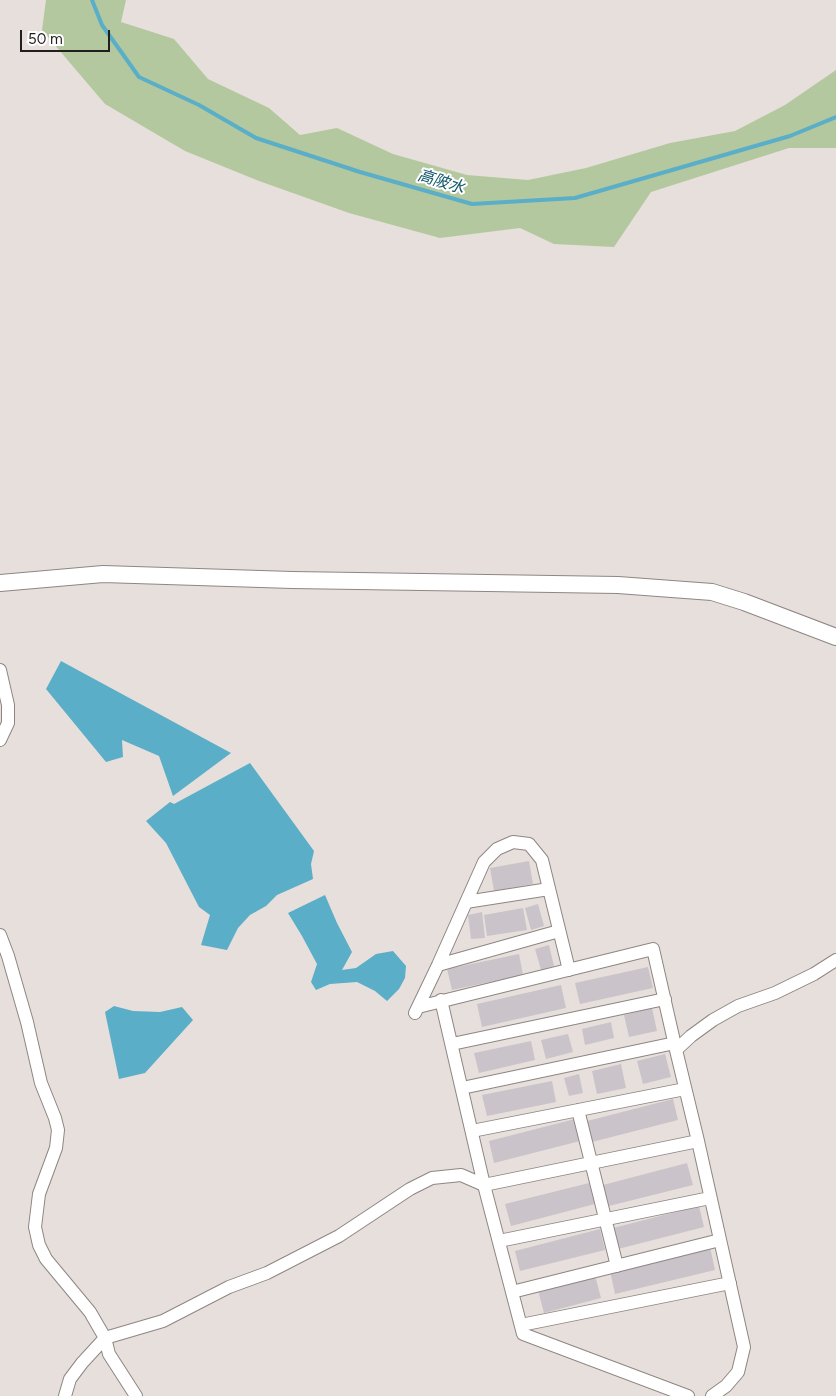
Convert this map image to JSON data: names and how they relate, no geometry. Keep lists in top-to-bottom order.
{
  "water": ["高陂水"],
  "scale_bar": "50 m"
}
